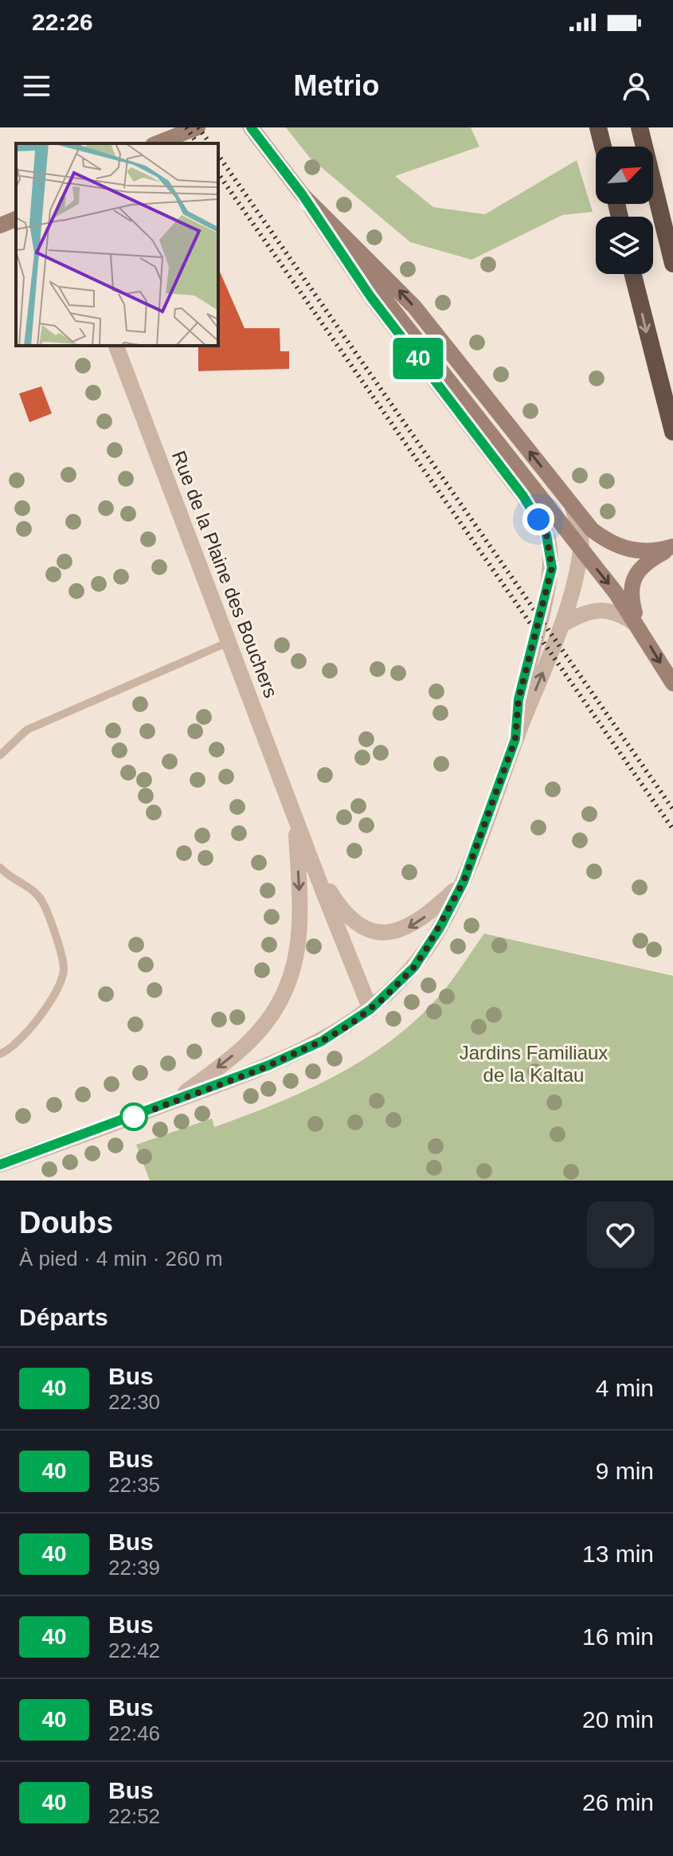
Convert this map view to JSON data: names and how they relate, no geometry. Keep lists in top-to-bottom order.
{
  "streets": {
    "street": ["Rue de la Plaine des Bouchers"]
  },
  "parks": ["Jardins Familiaux de la Kaltau"],
  "lines": ["bus line 40"],
  "north": "top right",
  "page": {
    "status": "22:26",
    "header": "Metrio",
    "on_map": "40",
    "heading": [
      ["Doubs", "À pied · 4 min · 260 m"],
      "Départs"
    ],
    "list": [
      {
        "mark": "40",
        "name": "Bus",
        "note": "22:30",
        "value": "4 min"
      },
      {
        "mark": "40",
        "name": "Bus",
        "note": "22:35",
        "value": "9 min"
      },
      {
        "mark": "40",
        "name": "Bus",
        "note": "22:39",
        "value": "13 min"
      },
      {
        "mark": "40",
        "name": "Bus",
        "note": "22:42",
        "value": "16 min"
      },
      {
        "mark": "40",
        "name": "Bus",
        "note": "22:46",
        "value": "20 min"
      },
      {
        "mark": "40",
        "name": "Bus",
        "note": "22:52",
        "value": "26 min"
      }
    ]
  }
}
